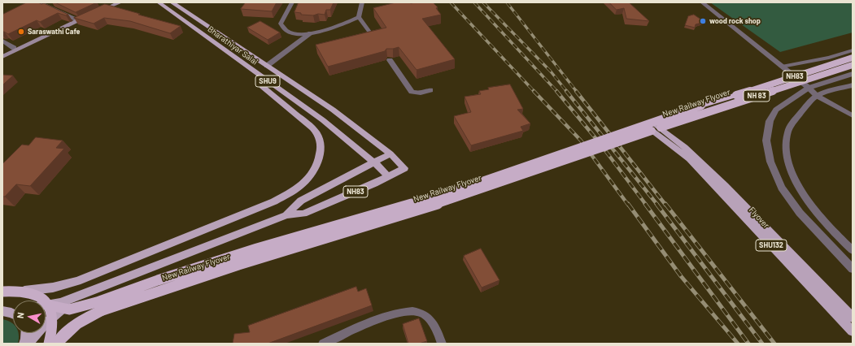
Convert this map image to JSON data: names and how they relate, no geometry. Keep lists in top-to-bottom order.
{
  "streets": {
    "highway": ["NH83", "NH 83", "New Railway Flyover"],
    "main road": [
      "Bharathiyar Salai",
      "SHU9",
      "Flyover",
      "SHU132"
    ]
  },
  "crossings": [
    ["Bharathiyar Salai", "NH83"],
    ["New Railway Flyover", "Flyover"]
  ],
  "places": ["wood rock shop", "Saraswathi Cafe"],
  "north": "left"
}
